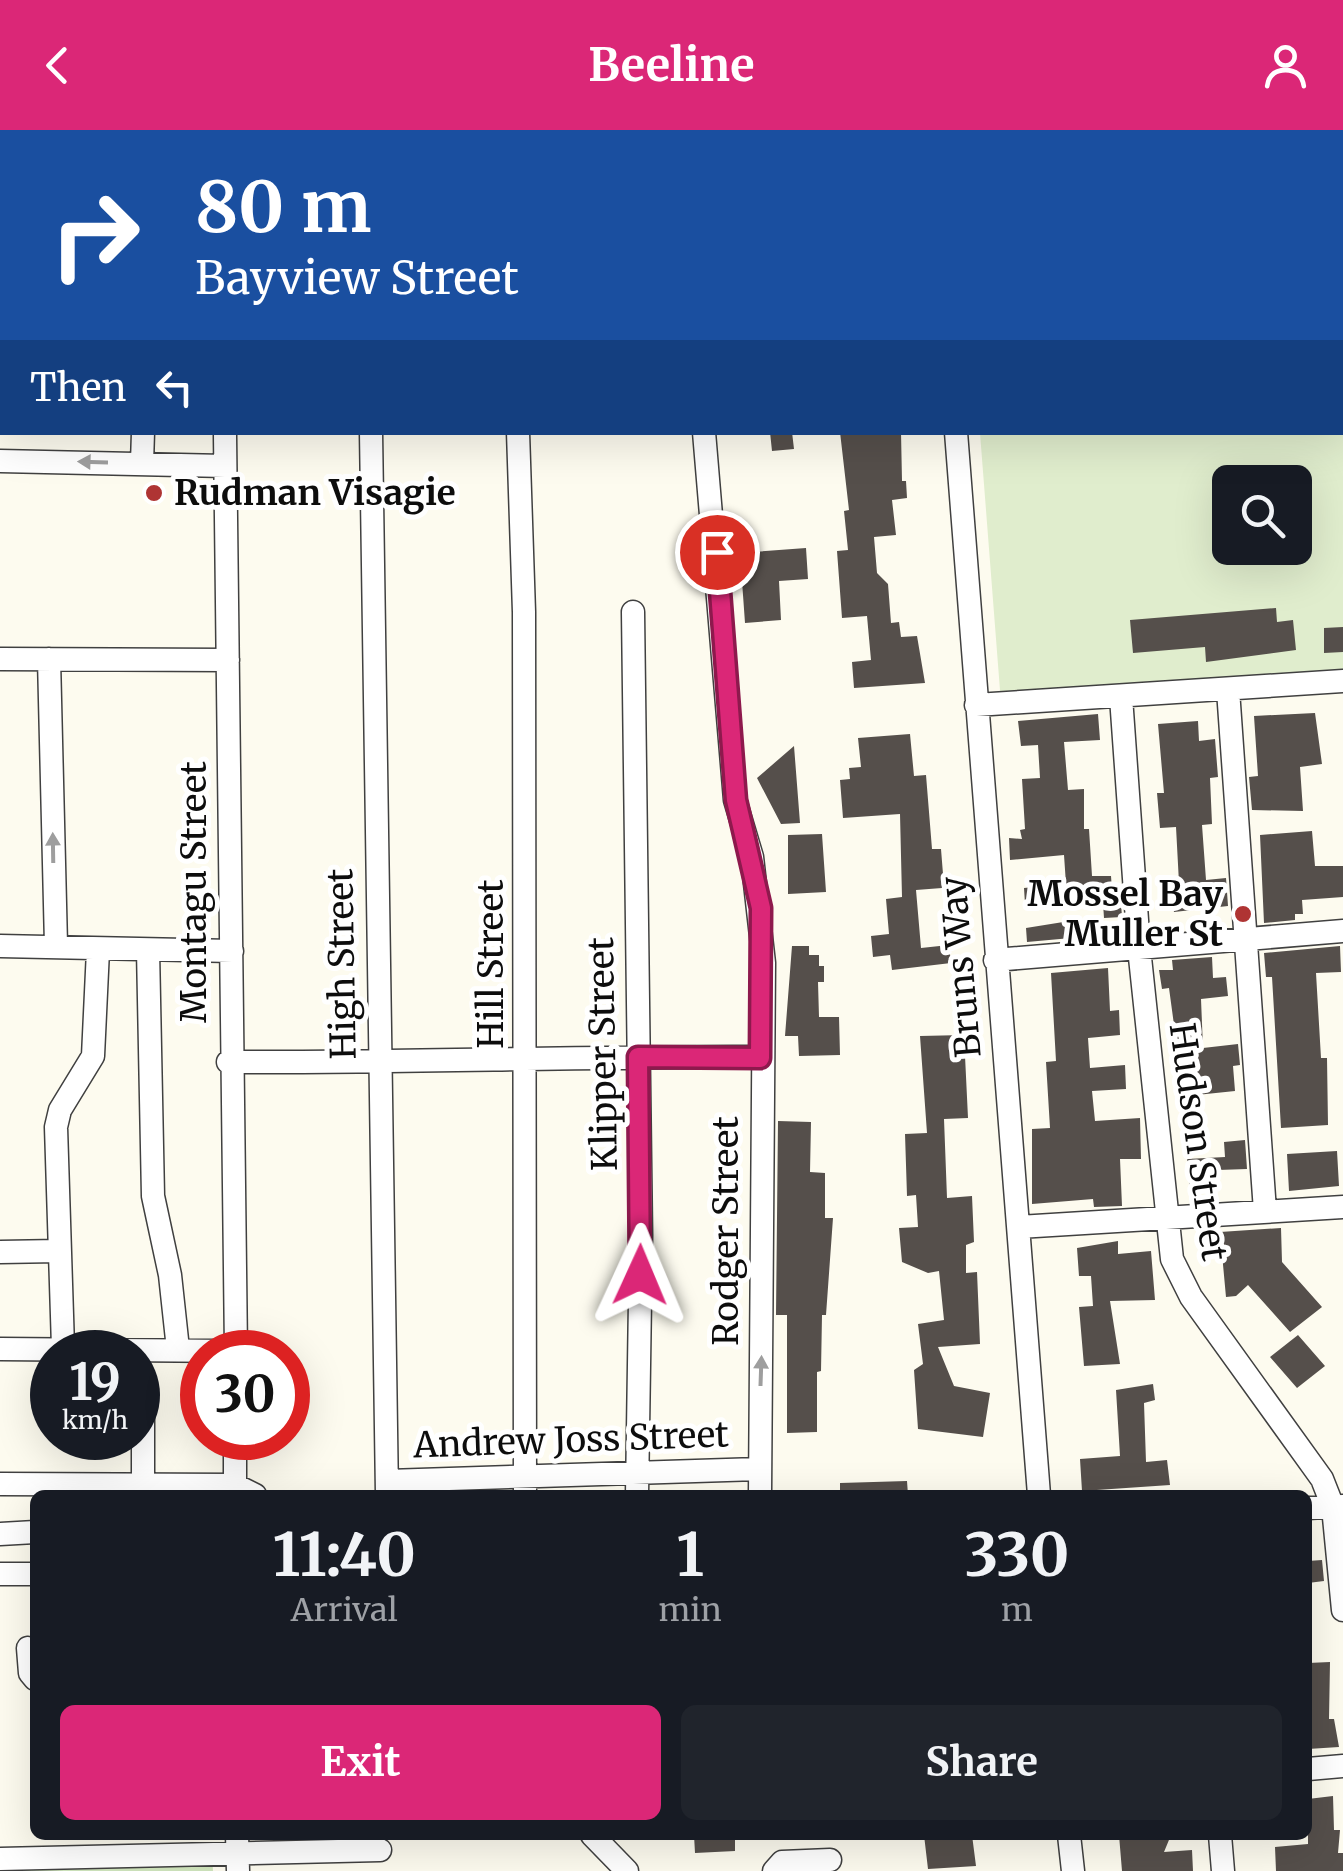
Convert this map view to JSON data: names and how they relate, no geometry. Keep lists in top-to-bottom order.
{
  "streets": {
    "street": [
      "Montagu Street",
      "High Street",
      "Hill Street",
      "Bruns Way",
      "Klipper Street",
      "Hudson Street",
      "Rodger Street",
      "Andrew Joss Street"
    ]
  },
  "crossings": [
    ["High Street", "Andrew Joss Street"],
    ["Hill Street", "Andrew Joss Street"],
    ["Klipper Street", "Andrew Joss Street"],
    ["Rodger Street", "Andrew Joss Street"]
  ],
  "one_way": ["Rodger Street"],
  "places": ["Rudman Visagie", "Mossel Bay Muller St"],
  "page": {
    "header": "Beeline",
    "turn": ["80 m", "Bayview Street"],
    "then": "Then",
    "speed": "19 km/h",
    "limit": "30",
    "eta": [
      "11:40",
      "Arrival",
      "1",
      "min",
      "330",
      "m"
    ],
    "buttons": ["Exit", "Share"]
  }
}
